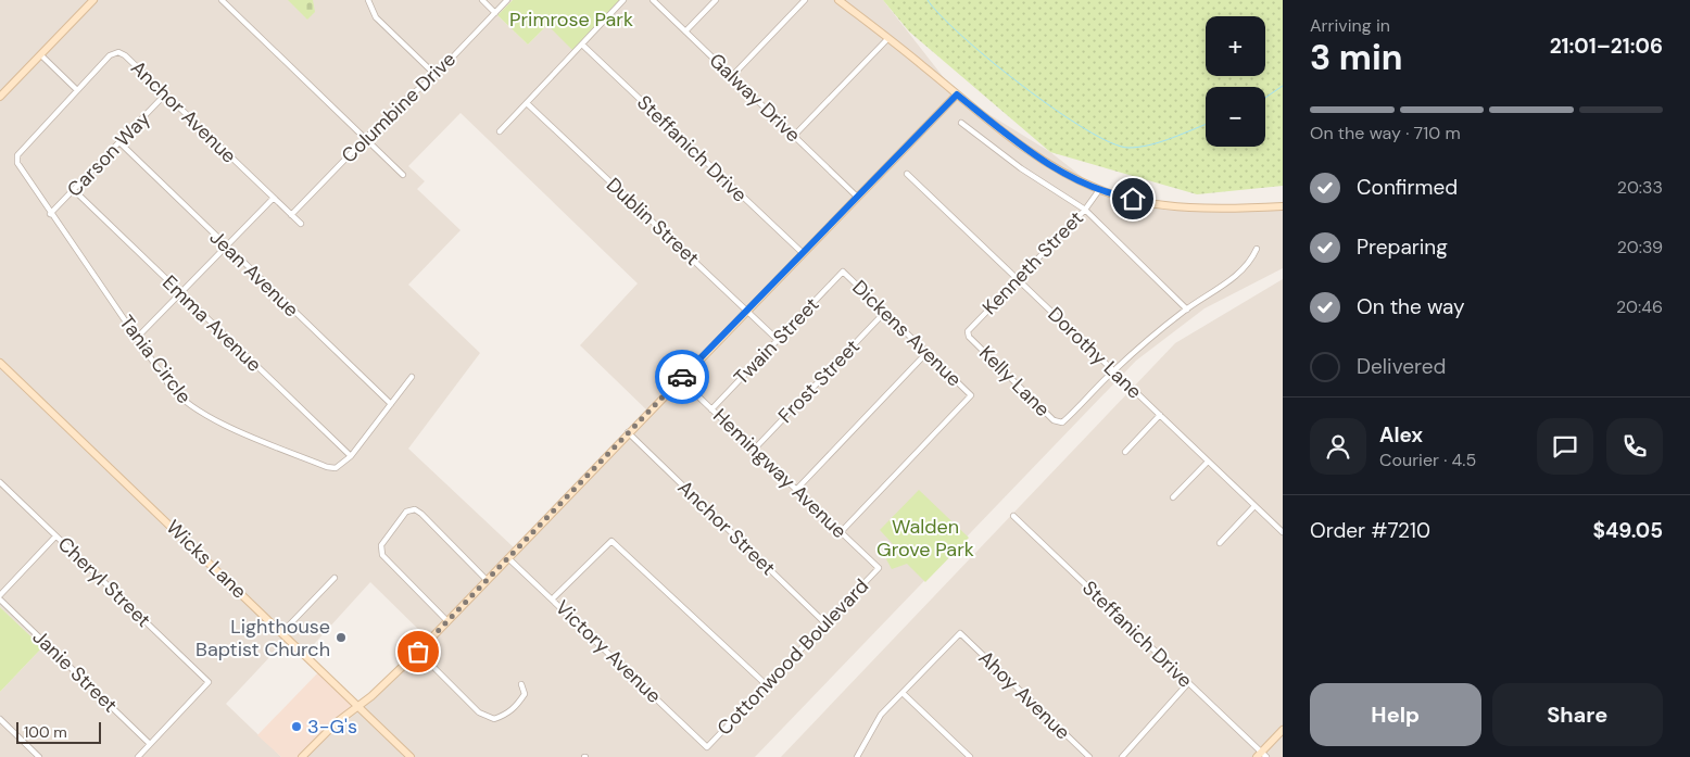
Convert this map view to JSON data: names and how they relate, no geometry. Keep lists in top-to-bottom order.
{
  "streets": {
    "street": [
      "Galway Drive",
      "Columbine Drive",
      "Anchor Avenue",
      "Steffanich Drive",
      "Carson Way",
      "Dublin Street",
      "Kenneth Street",
      "Jean Avenue",
      "Emma Avenue",
      "Dickens Avenue",
      "Twain Street",
      "Dorothy Lane",
      "Tania Circle",
      "Frost Street",
      "Kelly Lane",
      "Hemingway Avenue",
      "Anchor Street",
      "Wicks Lane",
      "Cheryl Street",
      "Victory Avenue",
      "Cottonwood Boulevard",
      "Janie Street",
      "Ahoy Avenue"
    ]
  },
  "crossings": [
    ["Columbine Drive", "Anchor Avenue"],
    ["Anchor Avenue", "Carson Way"],
    ["Anchor Avenue", "Tania Circle"],
    ["Carson Way", "Jean Avenue"],
    ["Carson Way", "Emma Avenue"],
    ["Carson Way", "Tania Circle"],
    ["Dublin Street", "Twain Street"],
    ["Kenneth Street", "Dorothy Lane"],
    ["Kenneth Street", "Kelly Lane"],
    ["Jean Avenue", "Tania Circle"],
    ["Emma Avenue", "Tania Circle"],
    ["Dickens Avenue", "Twain Street"],
    ["Dickens Avenue", "Frost Street"],
    ["Dickens Avenue", "Hemingway Avenue"],
    ["Twain Street", "Hemingway Avenue"],
    ["Dorothy Lane", "Kelly Lane"],
    ["Frost Street", "Hemingway Avenue"],
    ["Hemingway Avenue", "Cottonwood Boulevard"],
    ["Anchor Street", "Cottonwood Boulevard"],
    ["Cheryl Street", "Janie Street"],
    ["Victory Avenue", "Cottonwood Boulevard"]
  ],
  "parks": ["Primrose Park", "Walden Grove Park"],
  "places": ["Lighthouse Baptist Church", "3-G's"],
  "scale_bar": "100 m",
  "page": {
    "heading": ["3 min", "Arriving in", "21:01–21:06"],
    "panel": [
      "Alex",
      "Courier · 4.5",
      "Order #7210",
      "$49.05"
    ],
    "map_buttons": ["+", "−"],
    "bar": "On the way · 710 m",
    "list": [
      ["Confirmed", "20:33"],
      ["Preparing", "20:39"],
      ["On the way", "20:46"],
      "Delivered"
    ],
    "buttons": ["Help", "Share"],
    "scale": "100 m"
  }
}
